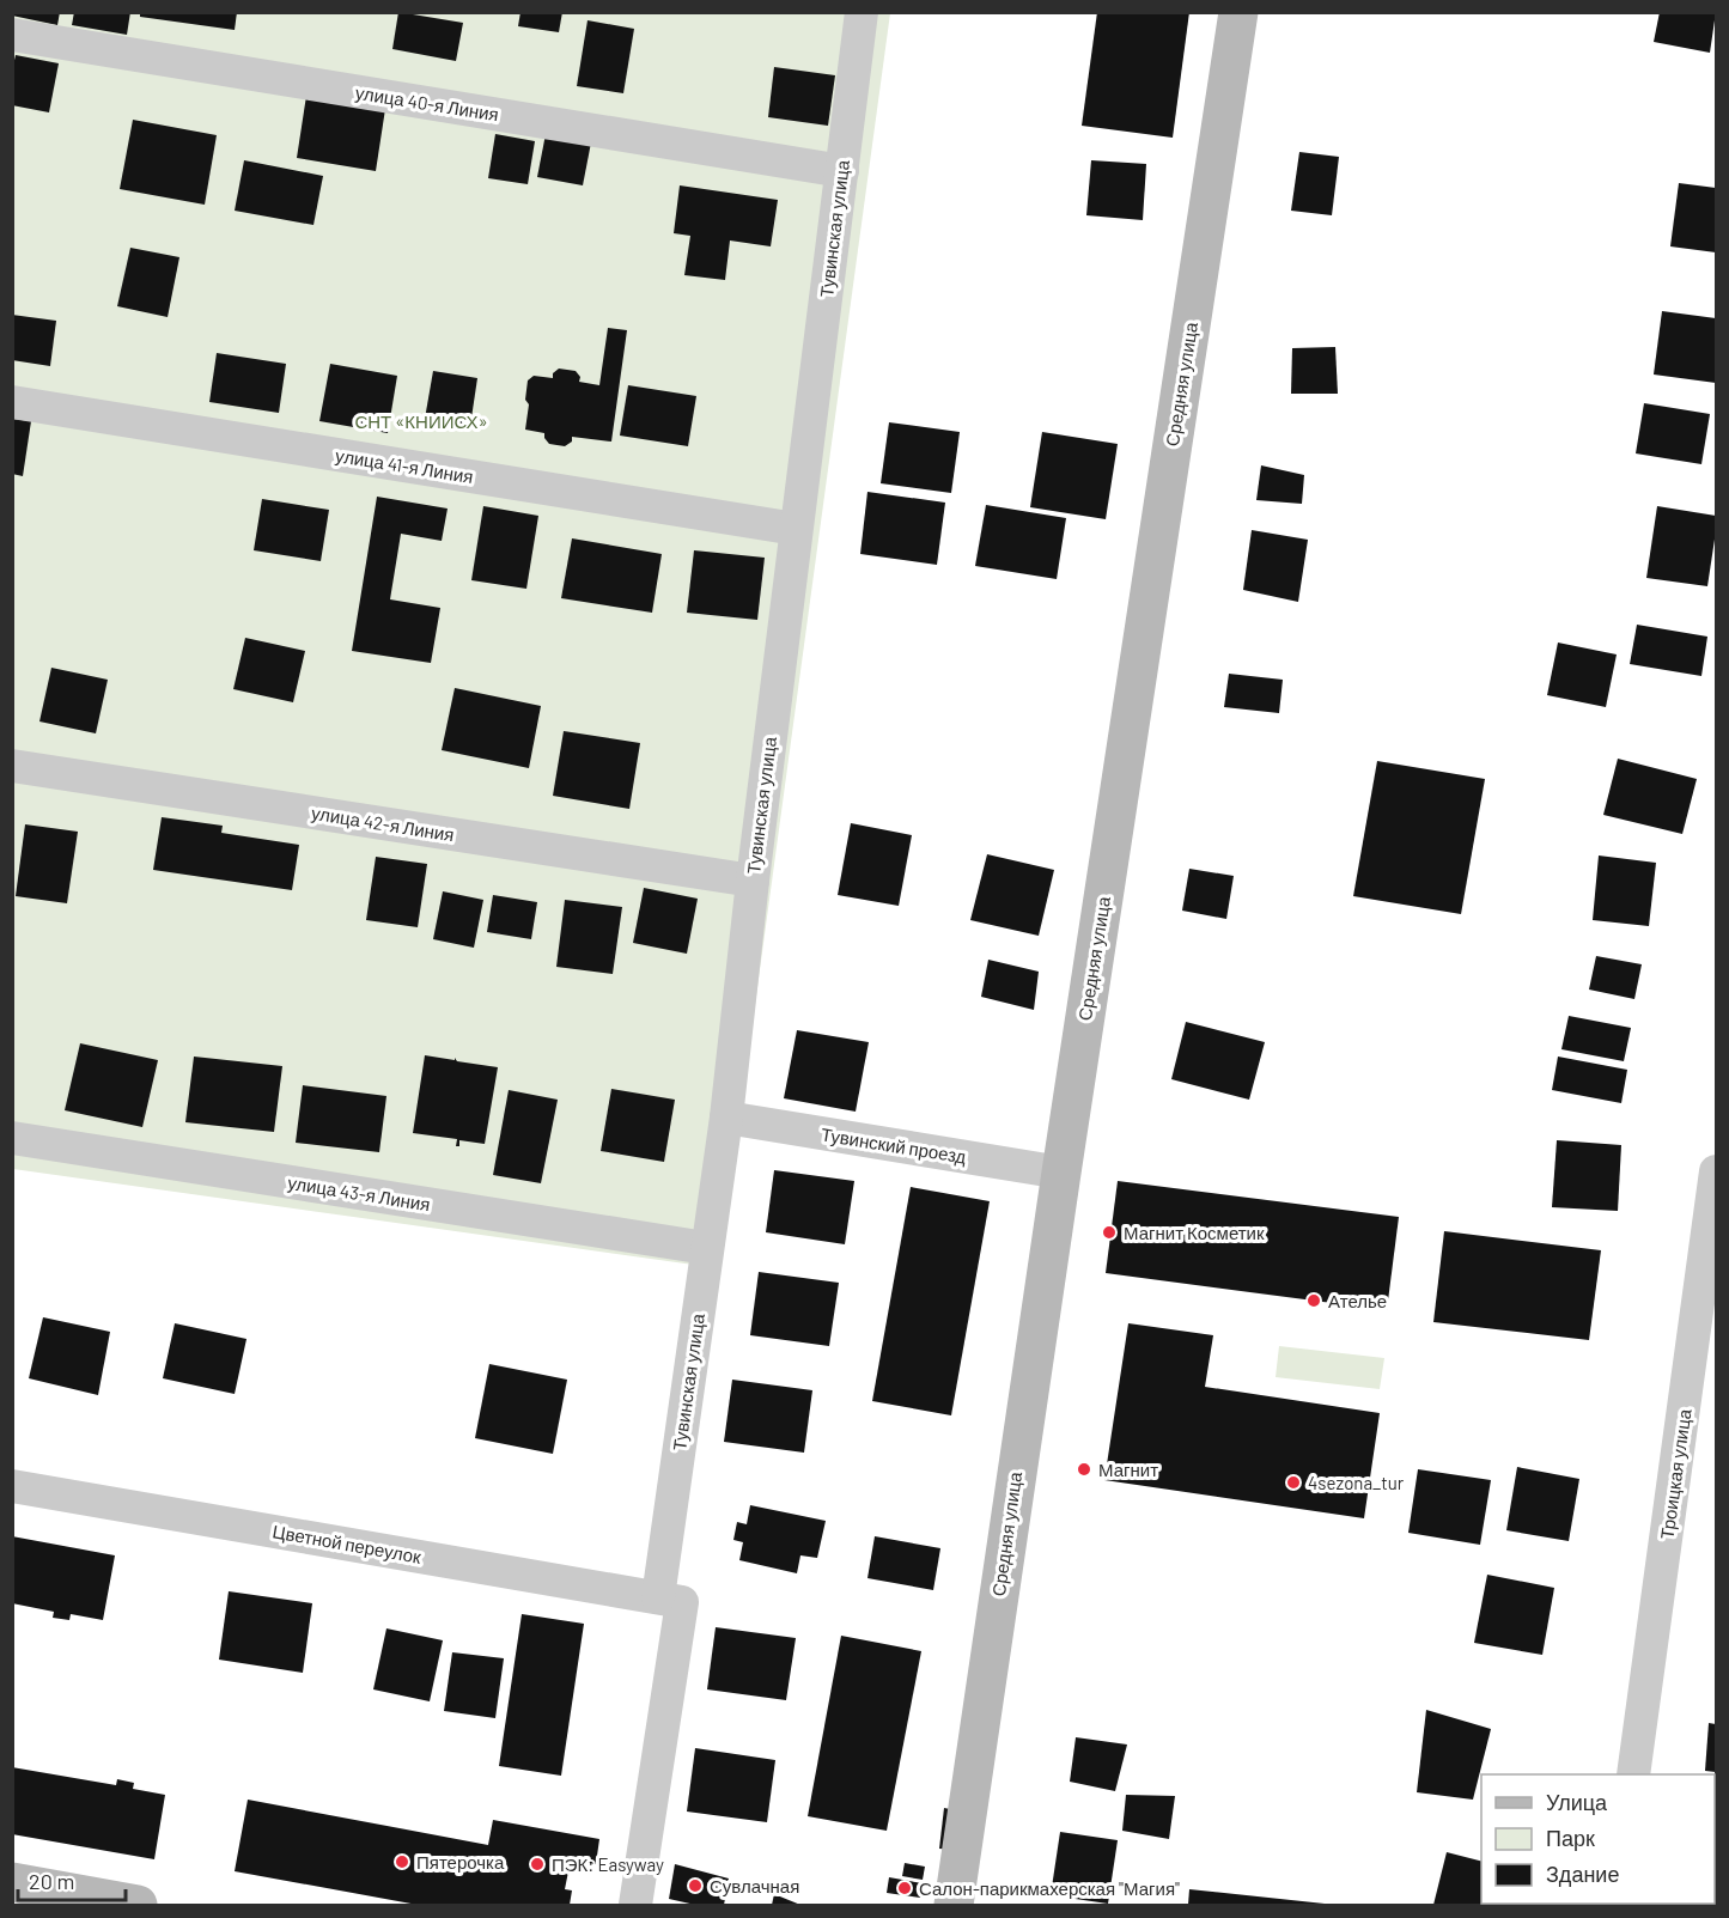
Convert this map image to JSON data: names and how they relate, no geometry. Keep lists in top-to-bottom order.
{
  "streets": {
    "street": [
      "улица 40-я Линия",
      "Тувинская улица",
      "Средняя улица",
      "улица 41-я Линия",
      "улица 42-я Линия",
      "Тувинский проезд",
      "улица 43-я Линия",
      "Троицкая улица",
      "Цветной переулок"
    ]
  },
  "crossings": [
    ["улица 40-я Линия", "Тувинская улица"],
    ["Тувинская улица", "улица 41-я Линия"],
    ["Тувинская улица", "улица 42-я Линия"],
    ["Тувинская улица", "Тувинский проезд"],
    ["Тувинская улица", "улица 43-я Линия"],
    ["Тувинская улица", "Цветной переулок"],
    ["Средняя улица", "Тувинский проезд"]
  ],
  "parks": ["СНТ «КНИИСХ»"],
  "places": [
    "Магнит Косметик",
    "Ателье",
    "Магнит",
    "4sezona_tur",
    "Пятерочка",
    "ПЭК: Easyway",
    "Сувлачная",
    "Салон-парикмахерская \"Магия\""
  ],
  "legend": ["Улица", "Парк", "Здание"],
  "scale_bar": "20 m"
}
